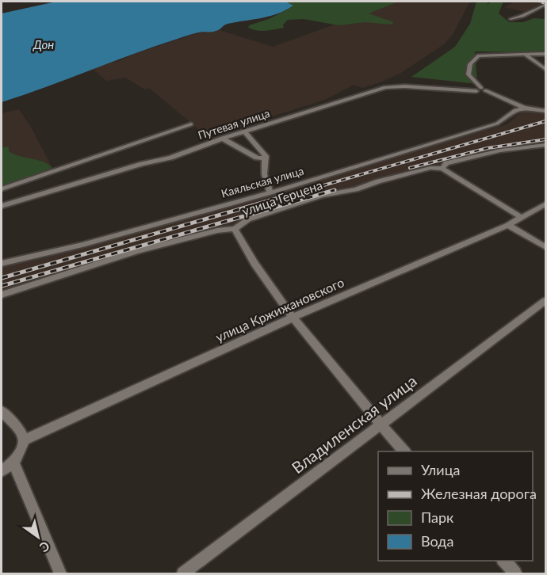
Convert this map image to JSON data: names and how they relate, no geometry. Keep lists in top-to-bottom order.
{
  "streets": {
    "street": [
      "Путевая улица",
      "Каяльская улица",
      "улица Герцена",
      "улица Кржижановского",
      "Владиленская улица"
    ]
  },
  "crossings": [
    ["Путевая улица", "Каяльская улица"]
  ],
  "water": ["Дон"],
  "legend": [
    "Улица",
    "Железная дорога",
    "Парк",
    "Вода"
  ],
  "north": "bottom right"
}
